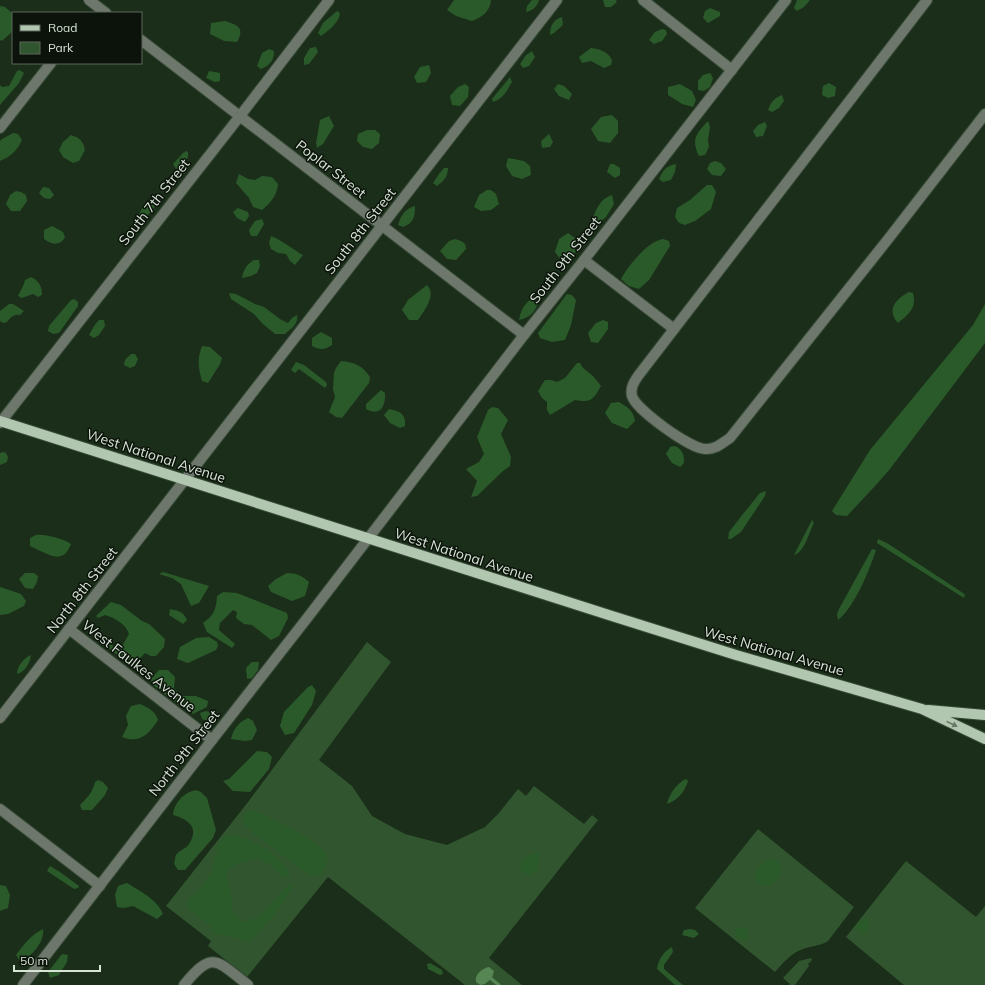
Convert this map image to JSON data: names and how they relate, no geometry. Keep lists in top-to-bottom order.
{
  "streets": {
    "main road": ["West National Avenue"],
    "street": [
      "Poplar Street",
      "South 7th Street",
      "South 8th Street",
      "South 9th Street",
      "North 8th Street",
      "West Faulkes Avenue",
      "North 9th Street"
    ]
  },
  "crossings": [
    ["Poplar Street", "South 7th Street"],
    ["Poplar Street", "South 8th Street"],
    ["Poplar Street", "South 9th Street"],
    ["South 7th Street", "West National Avenue"],
    ["South 8th Street", "West National Avenue"],
    ["South 8th Street", "North 8th Street"],
    ["South 9th Street", "West National Avenue"],
    ["South 9th Street", "North 9th Street"],
    ["West National Avenue", "North 8th Street"],
    ["West National Avenue", "North 9th Street"],
    ["North 8th Street", "West Faulkes Avenue"],
    ["West Faulkes Avenue", "North 9th Street"]
  ],
  "legend": ["Road", "Park"],
  "scale_bar": "50 m"
}
